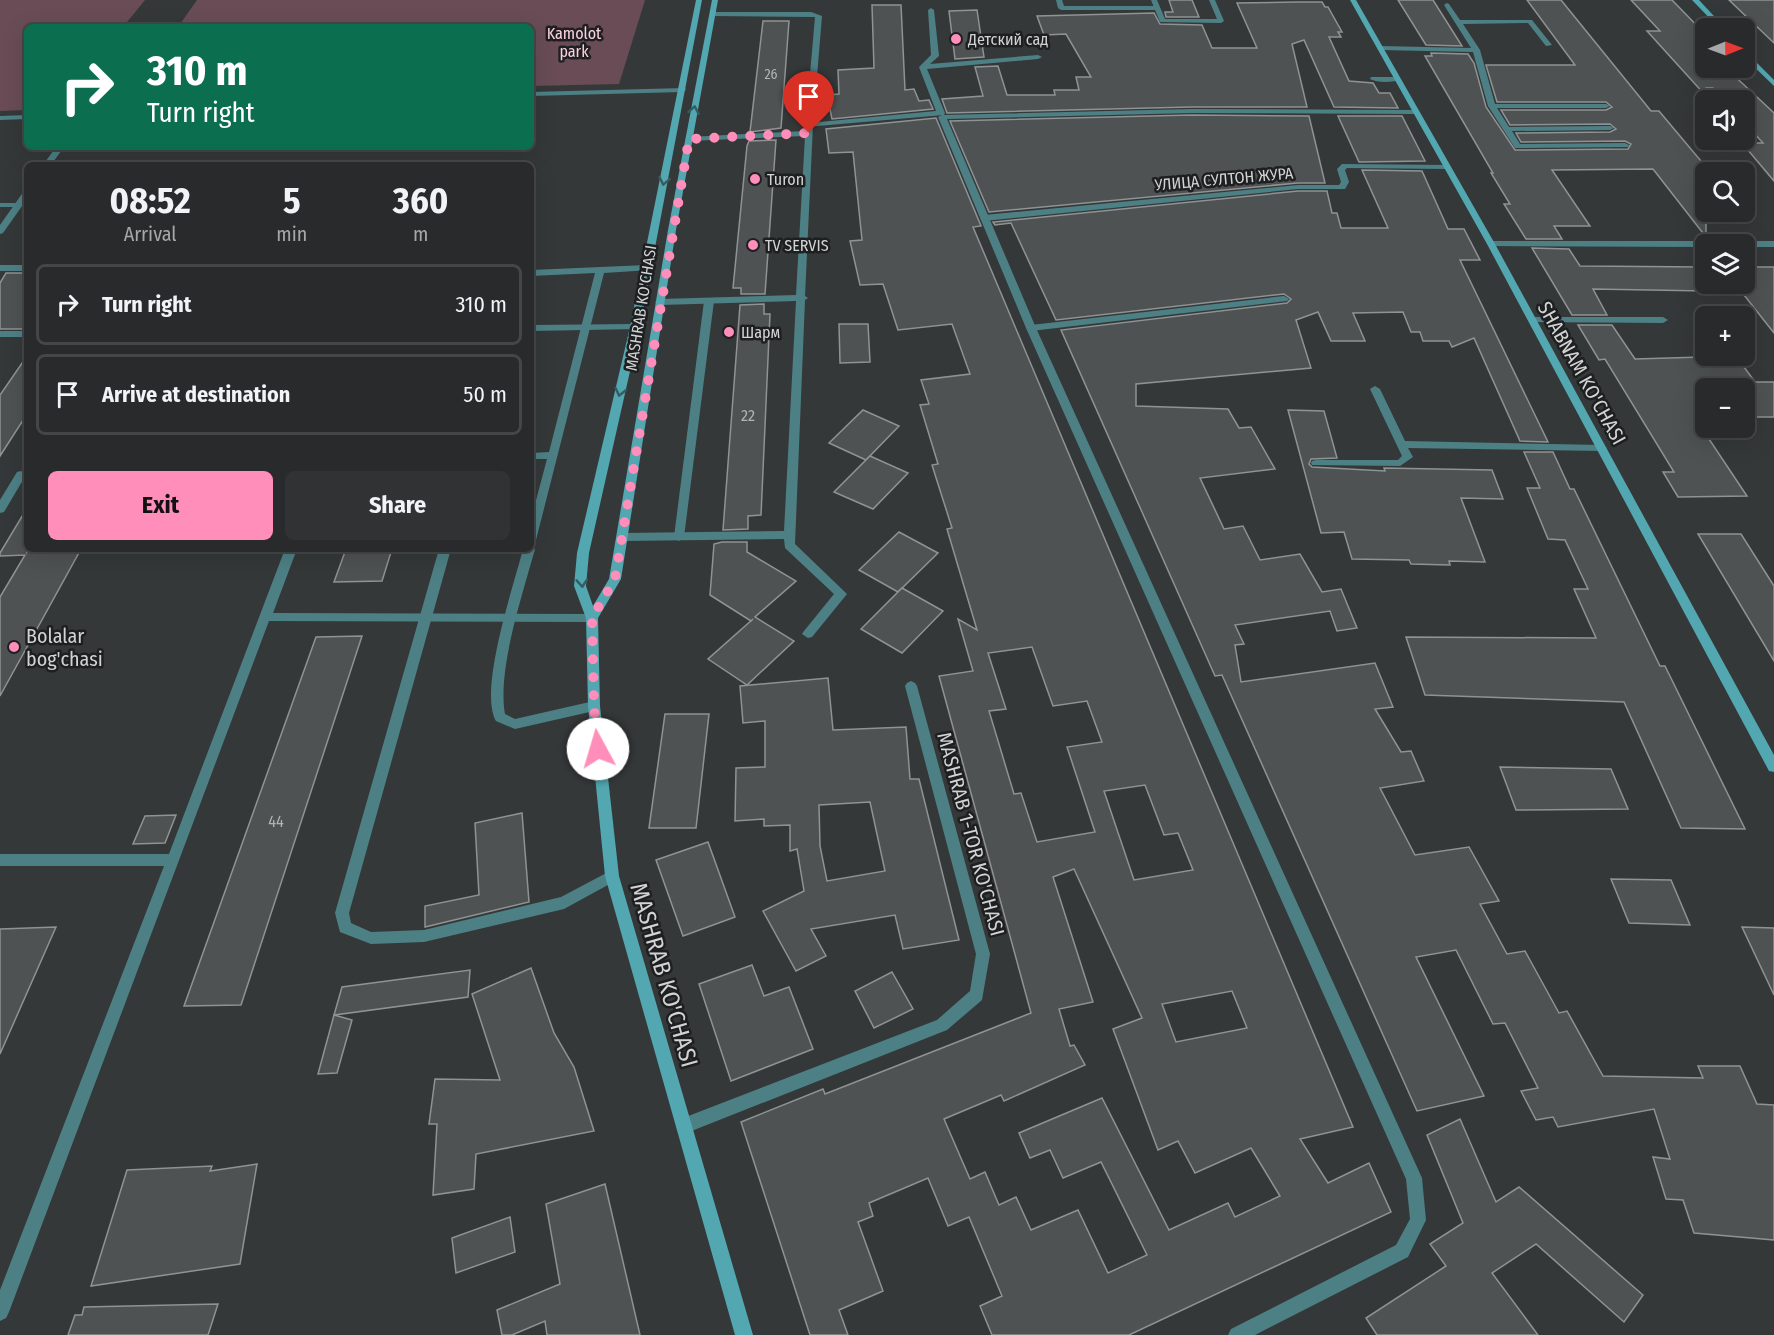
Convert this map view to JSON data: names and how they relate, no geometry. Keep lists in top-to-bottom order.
{
  "streets": {
    "main road": ["MASHRAB KO'CHASI", "SHABNAM KO'CHASI"],
    "street": ["УЛИЦА СУЛТОН ЖУРА", "MASHRAB 1-TOR KO'CHASI"]
  },
  "crossings": [
    ["УЛИЦА СУЛТОН ЖУРА", "SHABNAM KO'CHASI"],
    ["MASHRAB KO'CHASI", "MASHRAB 1-TOR KO'CHASI"]
  ],
  "parks": ["Kamolot park"],
  "places": [
    "Детский сад",
    "Turon",
    "TV SERVIS",
    "Шарм",
    "Bolalar bog'chasi"
  ],
  "house_numbers": ["26", "22", "44"],
  "north": "right",
  "page": {
    "map_buttons": ["+", "−"],
    "turn": ["310 m", "Turn right"],
    "eta": [
      "08:52",
      "Arrival",
      "5",
      "min",
      "360",
      "m"
    ],
    "list": [
      {
        "name": "Turn right",
        "value": "310 m"
      },
      {
        "name": "Arrive at destination",
        "value": "50 m"
      }
    ],
    "buttons": ["Exit", "Share"]
  }
}
